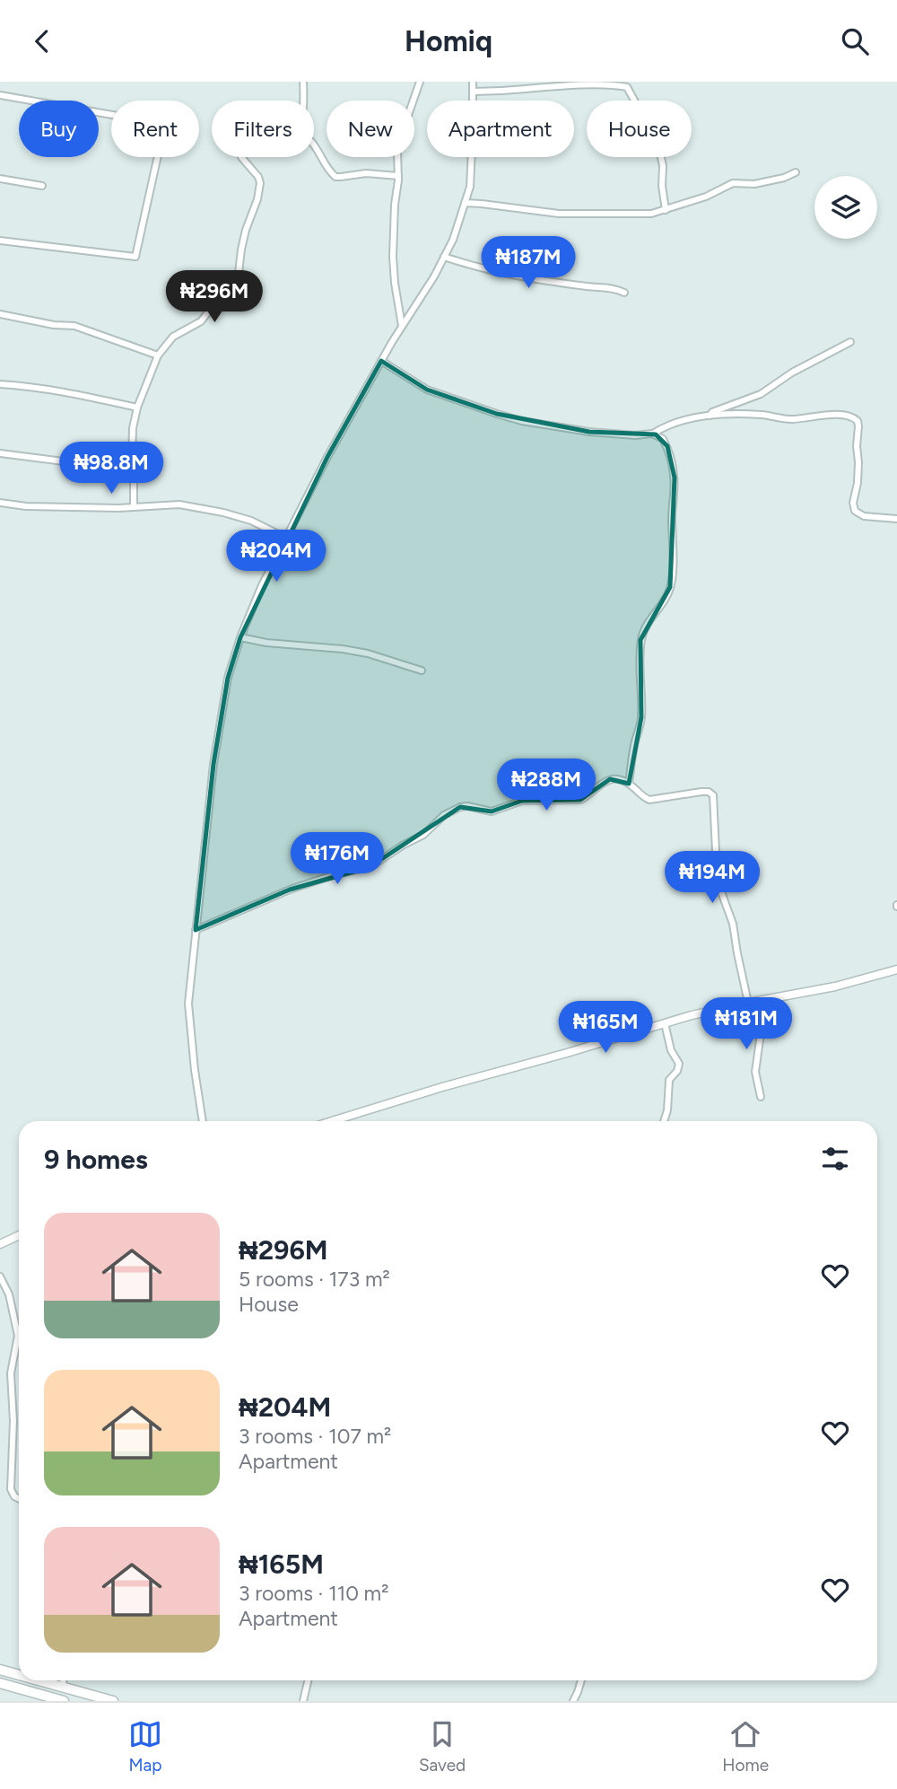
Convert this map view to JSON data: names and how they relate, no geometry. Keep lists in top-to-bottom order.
{
  "page": {
    "header": "Homiq",
    "chip": [
      "Buy",
      "Rent",
      "Filters",
      "New",
      "Apartment",
      "House"
    ],
    "price": [
      "₦187M",
      "₦296M",
      "₦98.8M",
      "₦204M",
      "₦288M",
      "₦176M",
      "₦194M",
      "₦181M",
      "₦165M"
    ],
    "heading": "9 homes",
    "list": [
      {
        "name": "₦296M",
        "note": "5 rooms · 173 m² · House"
      },
      {
        "name": "₦204M",
        "note": "3 rooms · 107 m² · Apartment"
      },
      {
        "name": "₦165M",
        "note": "3 rooms · 110 m² · Apartment"
      }
    ],
    "tabs": ["Map", "Saved", "Home"]
  }
}
